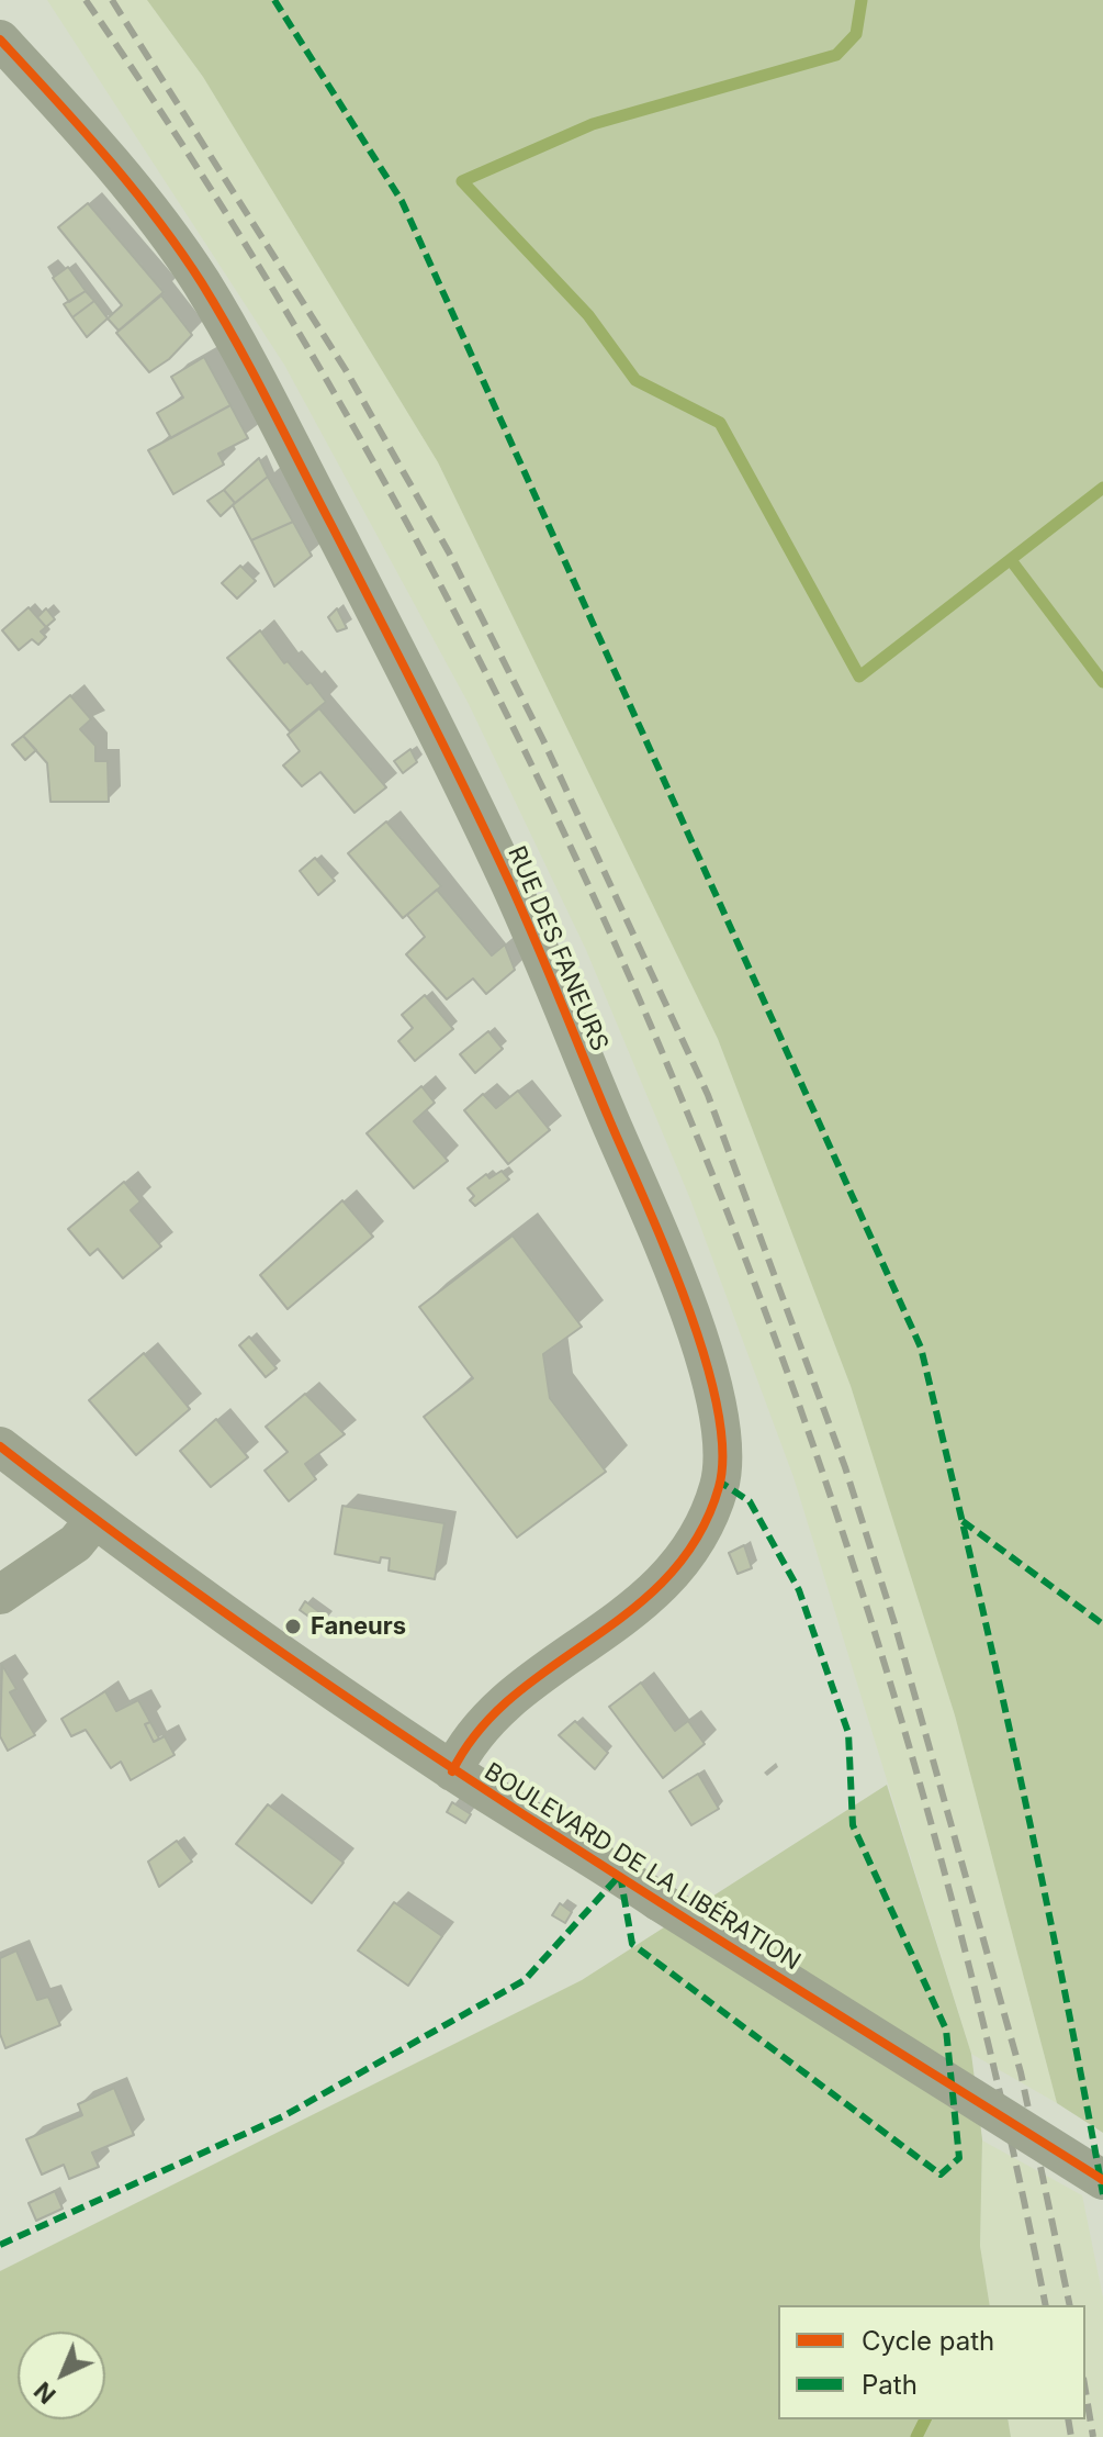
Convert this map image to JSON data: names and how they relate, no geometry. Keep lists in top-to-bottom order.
{
  "streets": {
    "street": ["RUE DES FANEURS", "BOULEVARD DE LA LIBÉRATION"]
  },
  "crossings": [
    ["RUE DES FANEURS", "BOULEVARD DE LA LIBÉRATION"]
  ],
  "places": ["Faneurs"],
  "legend": ["Cycle path", "Path"],
  "north": "bottom left"
}
